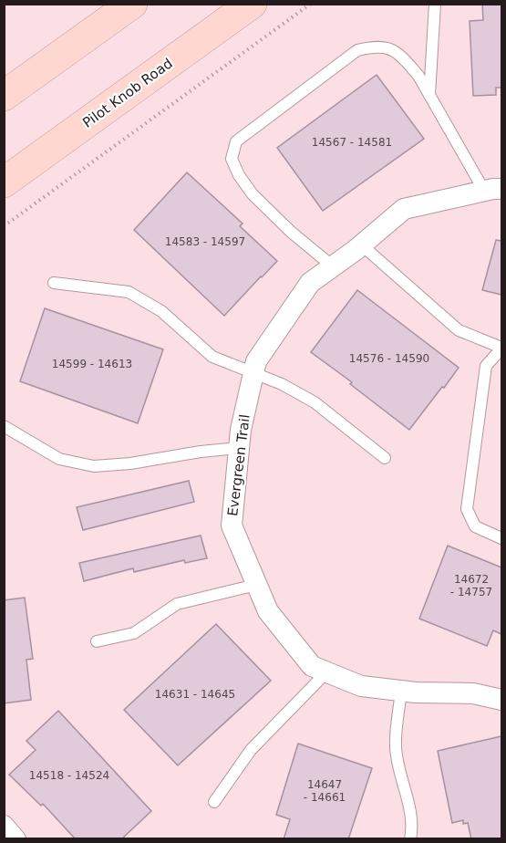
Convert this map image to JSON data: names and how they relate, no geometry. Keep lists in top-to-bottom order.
{
  "streets": {
    "main road": ["Pilot Knob Road"],
    "street": ["Evergreen Trail"]
  },
  "house_numbers": [
    "14567 - 14581",
    "14583 - 14597",
    "14576 - 14590",
    "14599 - 14613",
    "14672 - 14757",
    "14631 - 14645",
    "14518 - 14524",
    "14647 - 14661"
  ]
}
